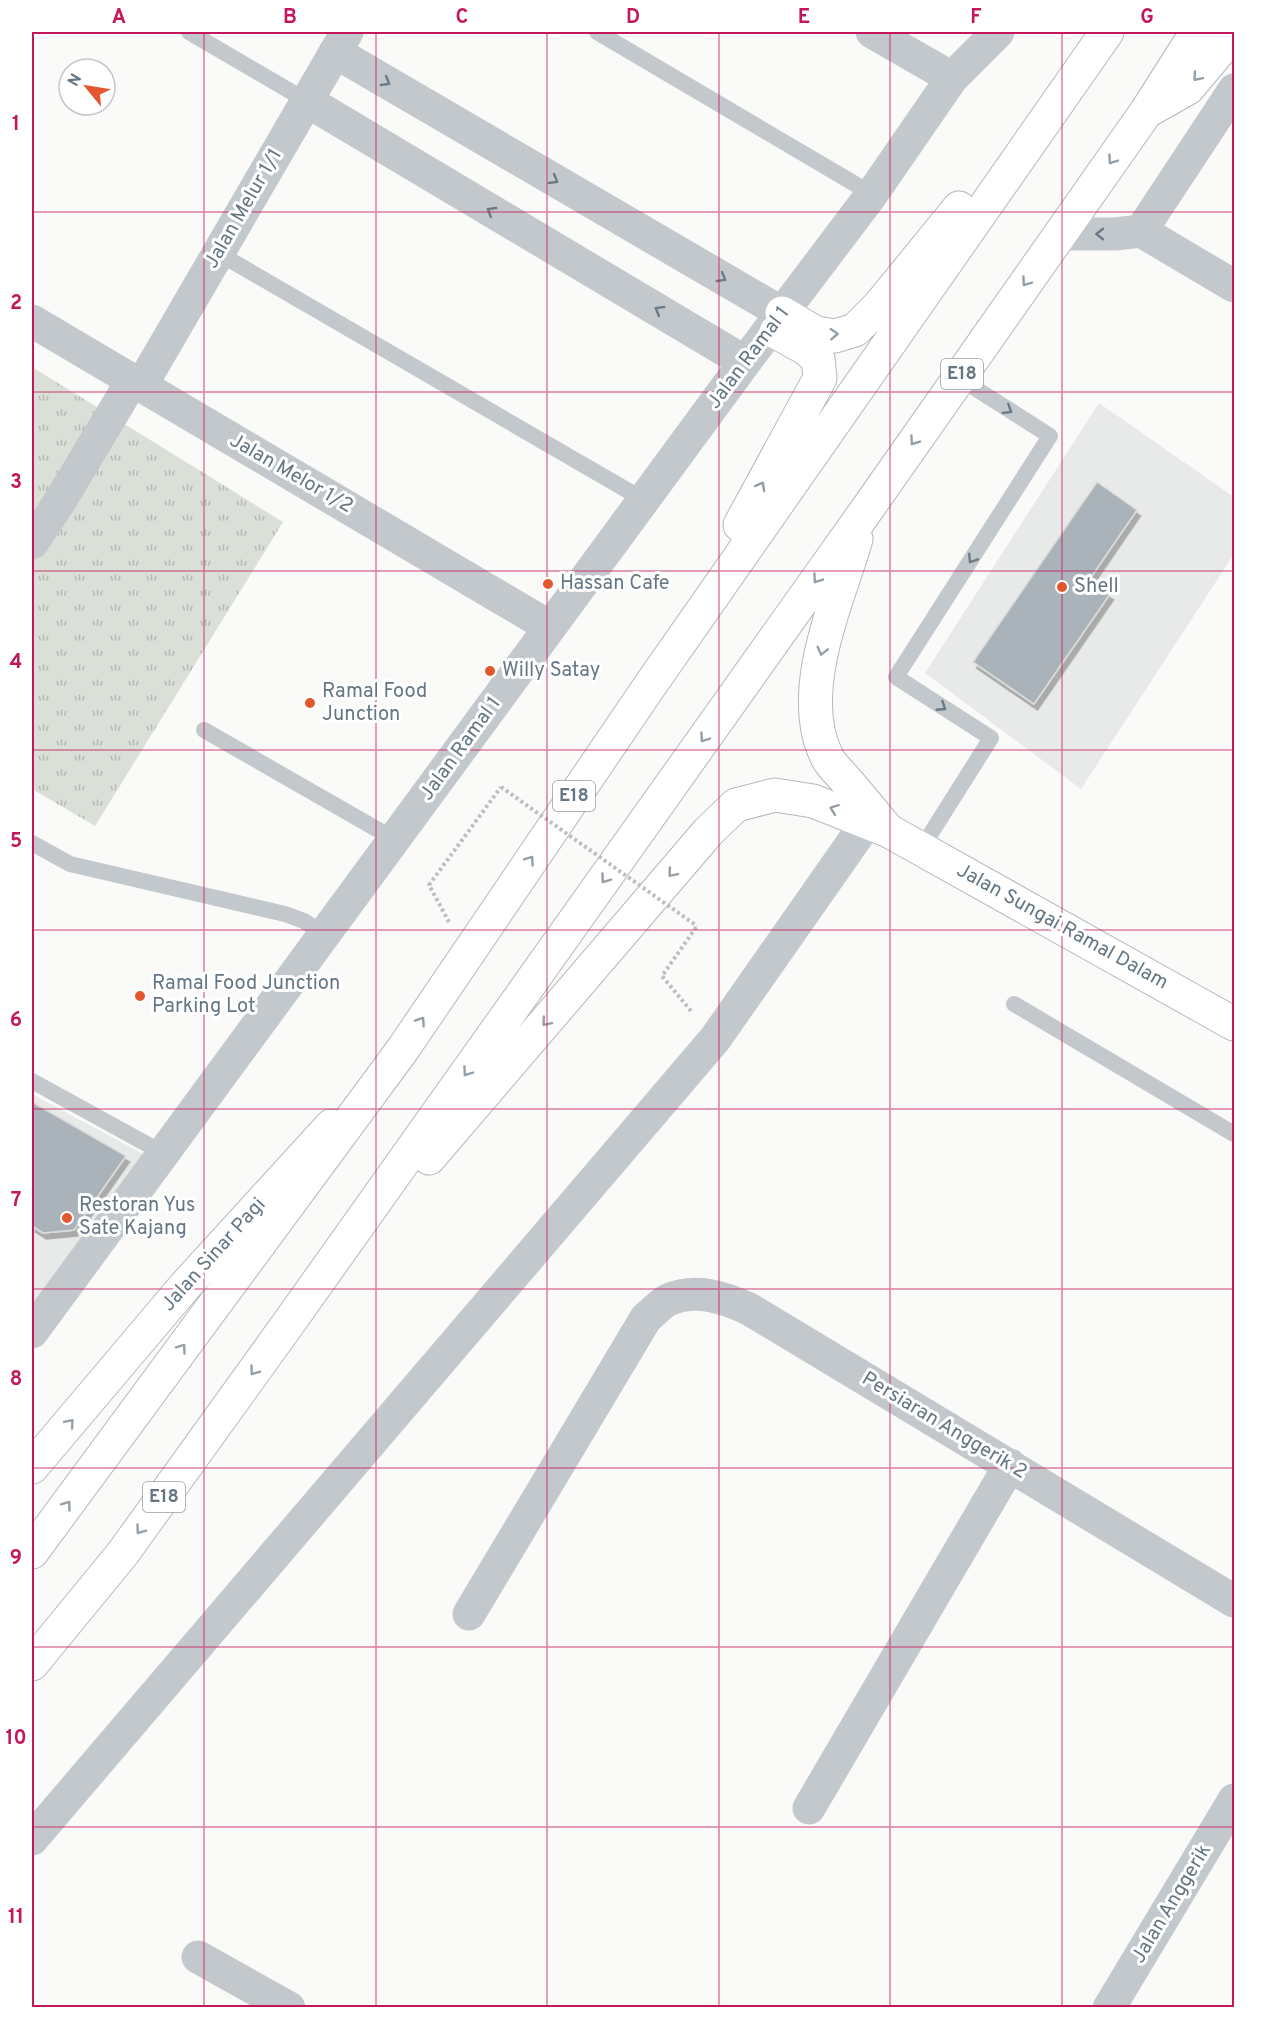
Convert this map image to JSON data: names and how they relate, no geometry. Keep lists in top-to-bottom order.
{
  "streets": {
    "main road": ["E18", "Jalan Sungai Ramal Dalam", "Jalan Sinar Pagi"],
    "street": [
      "Jalan Melur 1/1",
      "Jalan Ramal 1",
      "Jalan Melor 1/2",
      "Persiaran Anggerik 2",
      "Jalan Anggerik"
    ]
  },
  "crossings": [
    ["Jalan Melur 1/1", "Jalan Melor 1/2"],
    ["Jalan Ramal 1", "Jalan Melor 1/2"],
    ["E18", "Jalan Sinar Pagi"]
  ],
  "places": [
    "Hassan Cafe",
    "Shell",
    "Willy Satay",
    "Ramal Food Junction",
    "Ramal Food Junction Parking Lot",
    "Restoran Yus Sate Kajang"
  ],
  "north": "top left",
  "grid": {
    "columns": [
      "A",
      "B",
      "C",
      "D",
      "E",
      "F",
      "G"
    ],
    "rows": [
      "1",
      "2",
      "3",
      "4",
      "5",
      "6",
      "7",
      "8",
      "9",
      "10",
      "11"
    ]
  }
}
